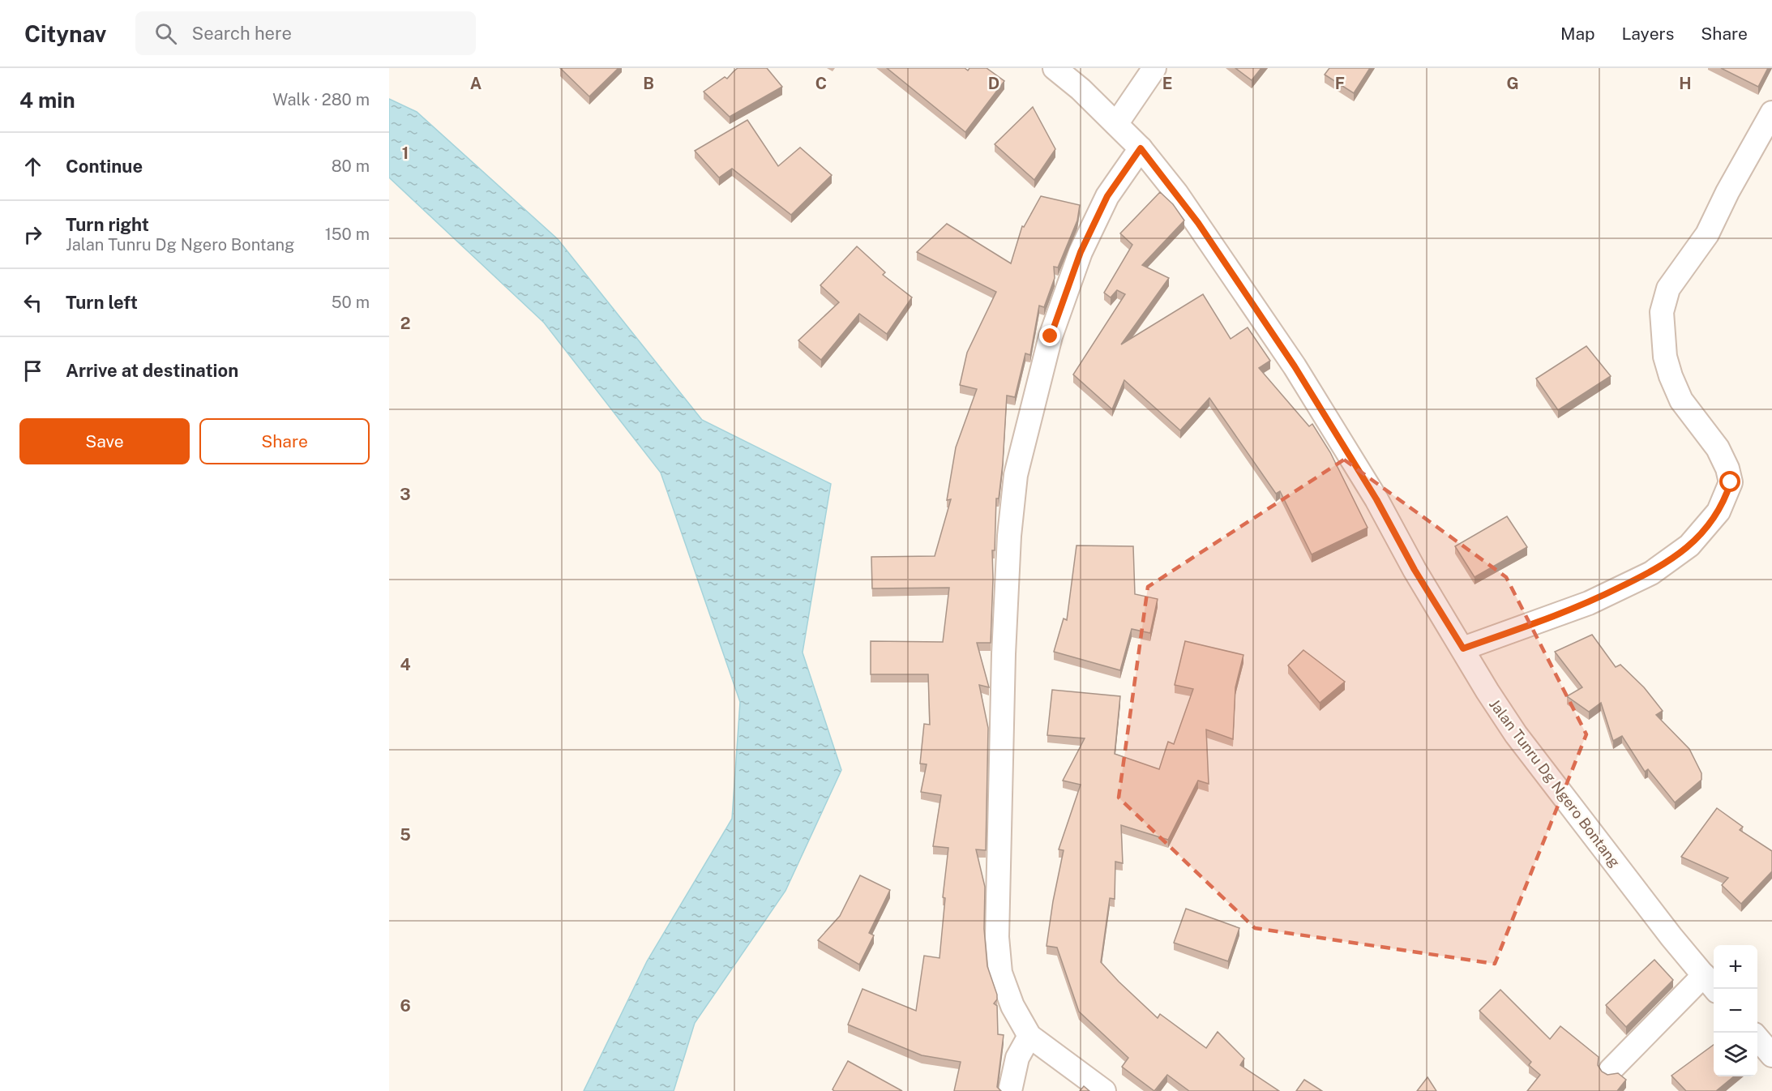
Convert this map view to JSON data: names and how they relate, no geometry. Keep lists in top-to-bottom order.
{
  "streets": {
    "street": ["Jalan Tunru Dg Ngero Bontang"]
  },
  "page": {
    "header": "Citynav",
    "search": "Search here",
    "nav": ["Map", "Layers", "Share"],
    "heading": ["4 min", "Walk · 280 m"],
    "list": [
      ["Continue", "80 m"],
      ["Turn right", "Jalan Tunru Dg Ngero Bontang", "150 m"],
      ["Turn left", "50 m"],
      "Arrive at destination"
    ],
    "buttons": ["Save", "Share"],
    "map_buttons": ["+", "−"]
  },
  "grid": {
    "columns": [
      "A",
      "B",
      "C",
      "D",
      "E",
      "F",
      "G",
      "H"
    ],
    "rows": [
      "1",
      "2",
      "3",
      "4",
      "5",
      "6"
    ]
  }
}
